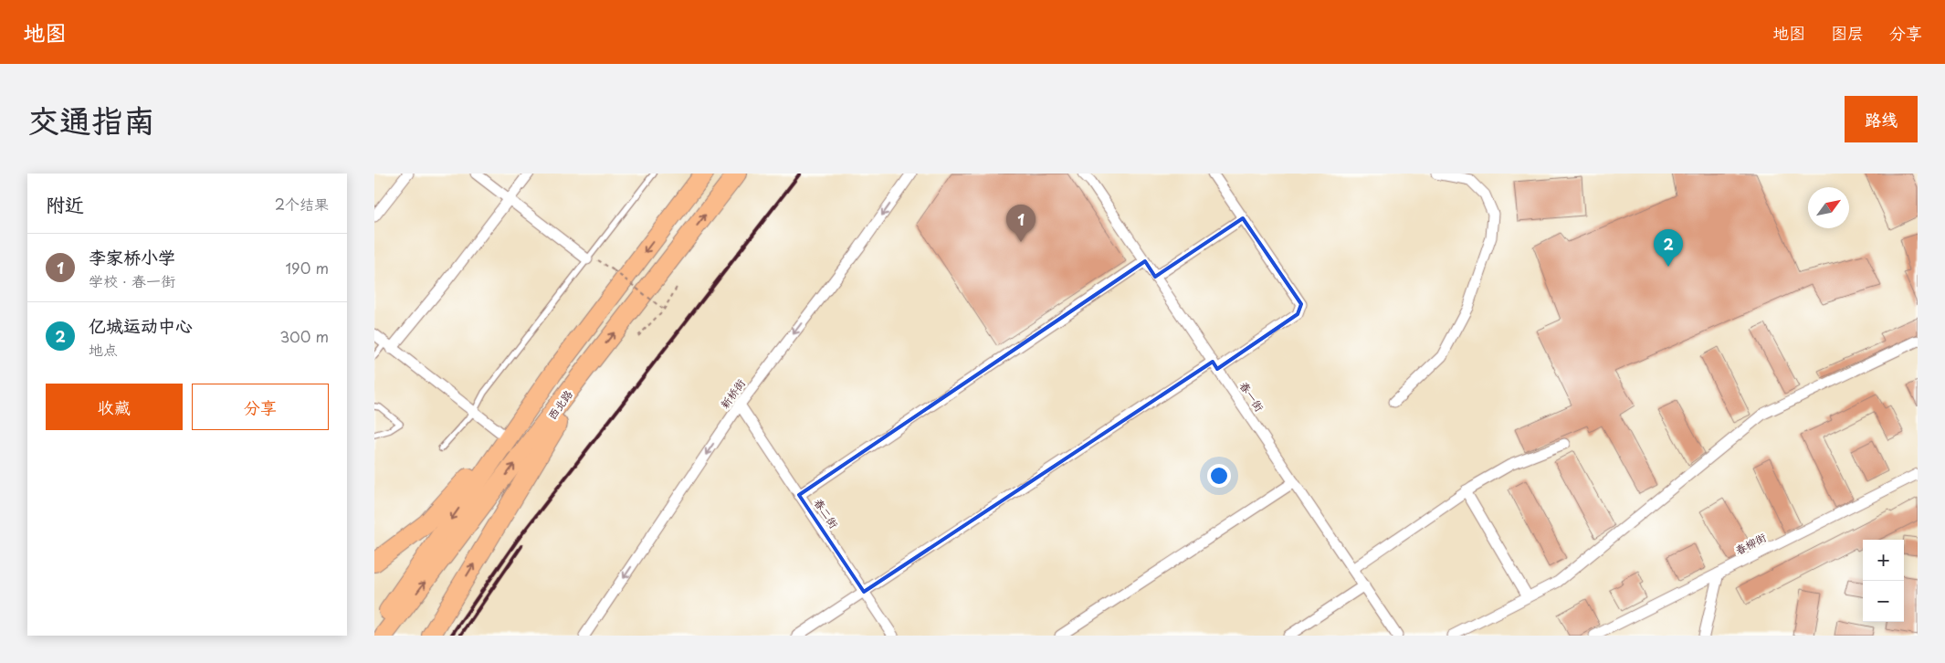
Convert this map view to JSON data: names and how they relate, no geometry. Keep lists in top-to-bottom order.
{
  "streets": {
    "highway": ["西北路"],
    "street": [
      "新桥街",
      "春一街",
      "春二街",
      "春柳街"
    ]
  },
  "crossings": [
    ["新桥街", "春二街"]
  ],
  "one_way": ["新桥街"],
  "north": "top right",
  "page": {
    "header": "地图",
    "nav": ["地图", "图层", "分享"],
    "title": "交通指南",
    "buttons": [
      "路线",
      ["收藏", "分享"]
    ],
    "heading": ["附近", "2个结果"],
    "pins": ["1", "2"],
    "list": [
      {
        "mark": "1",
        "name": "李家桥小学",
        "note": "学校 · 春一街",
        "value": "190 m"
      },
      {
        "mark": "2",
        "name": "亿城运动中心",
        "note": "地点",
        "value": "300 m"
      }
    ],
    "map_buttons": ["+", "−"]
  }
}
